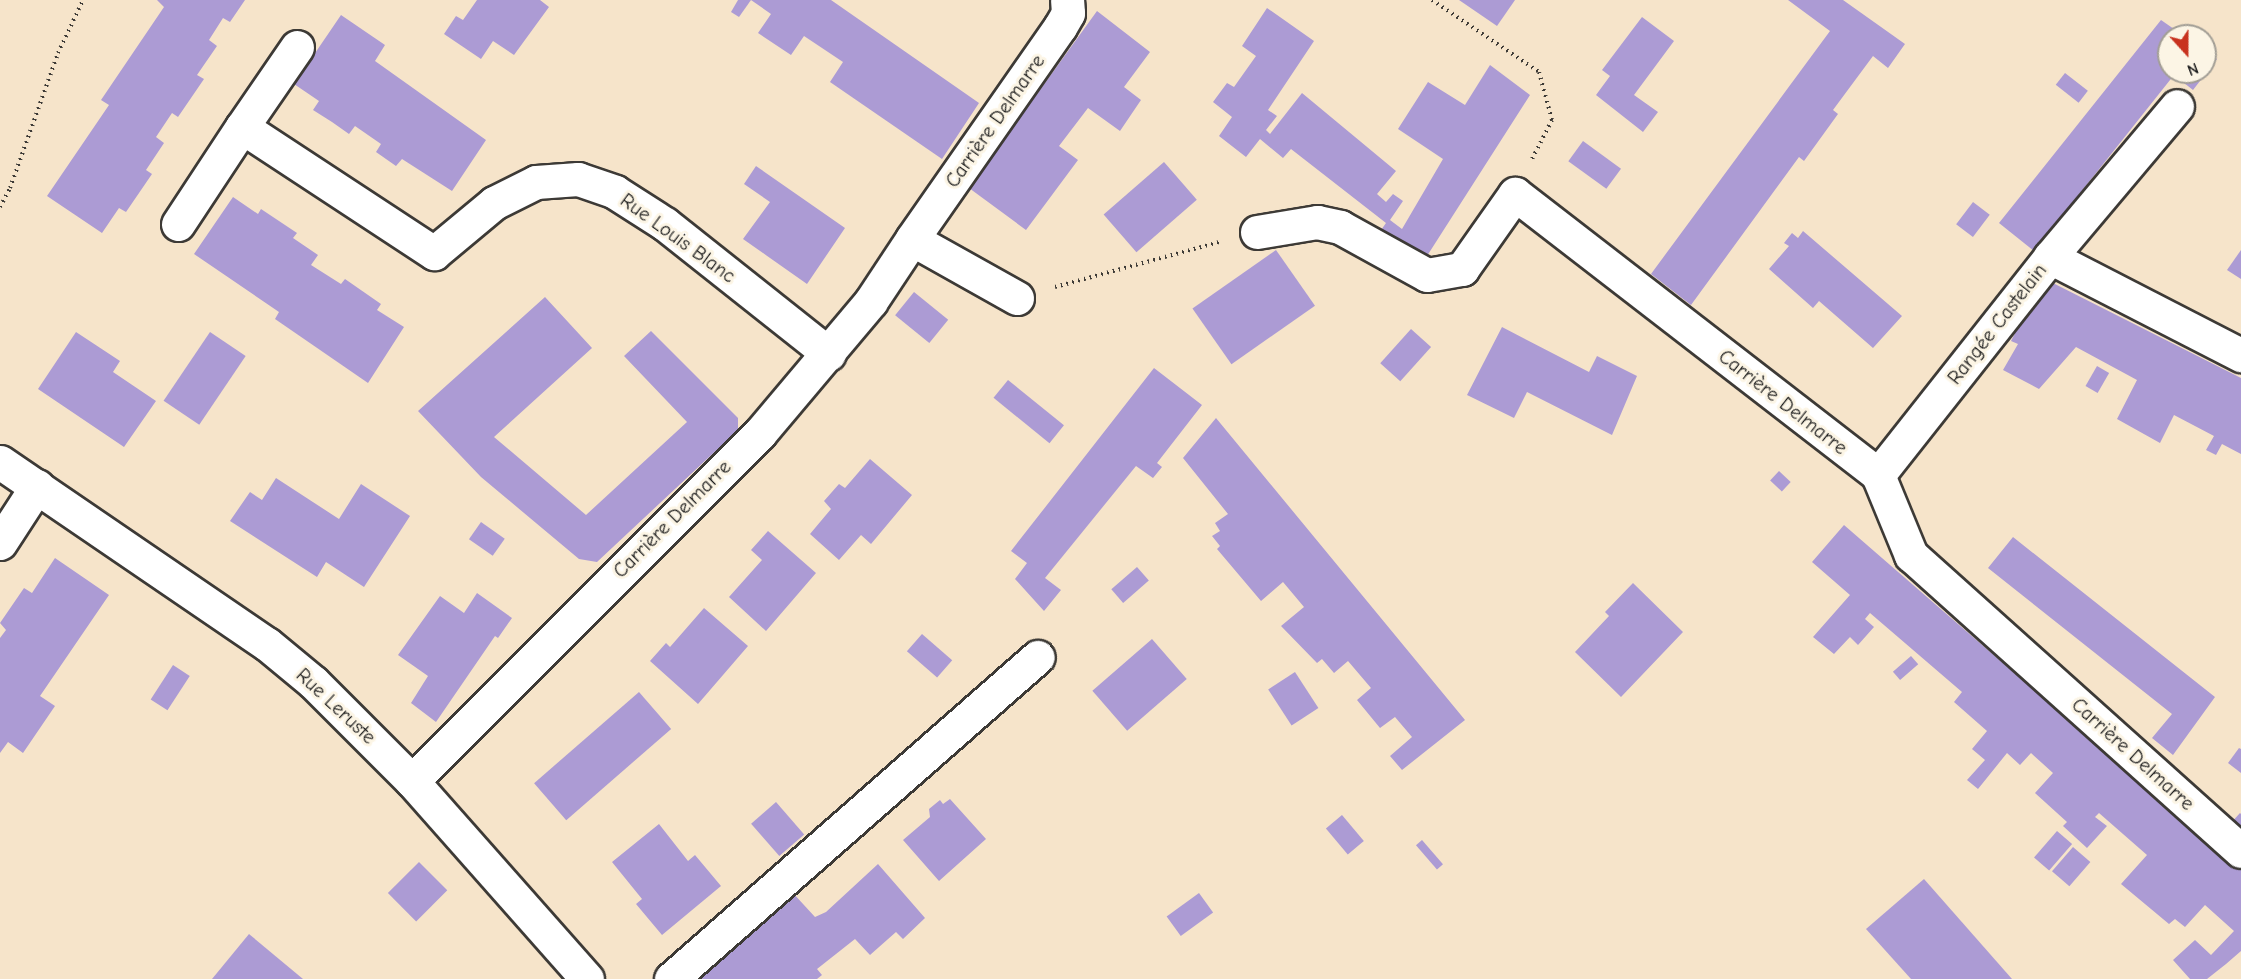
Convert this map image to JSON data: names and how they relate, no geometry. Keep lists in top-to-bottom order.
{
  "streets": {
    "street": [
      "Carrière Delmarre",
      "Rue Louis Blanc",
      "Rangée Castelain",
      "Rue Leruste"
    ]
  },
  "crossings": [
    ["Carrière Delmarre", "Rue Louis Blanc"],
    ["Carrière Delmarre", "Rangée Castelain"],
    ["Carrière Delmarre", "Rue Leruste"]
  ],
  "north": "bottom"
}
